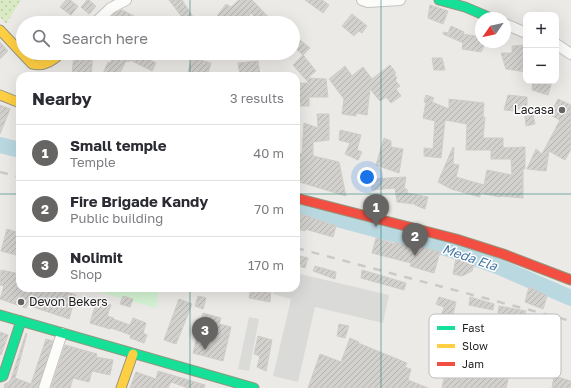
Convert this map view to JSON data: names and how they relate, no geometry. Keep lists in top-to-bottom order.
{
  "water": ["Meda Ela"],
  "places": ["Lacasa", "Devon Bekers"],
  "legend": ["Fast", "Slow", "Jam"],
  "north": "bottom left",
  "page": {
    "map_buttons": ["+", "−"],
    "search": "Search here",
    "heading": ["Nearby", "3 results"],
    "list": [
      {
        "mark": "1",
        "name": "Small temple",
        "note": "Temple",
        "value": "40 m"
      },
      {
        "mark": "2",
        "name": "Fire Brigade Kandy",
        "note": "Public building",
        "value": "70 m"
      },
      {
        "mark": "3",
        "name": "Nolimit",
        "note": "Shop",
        "value": "170 m"
      }
    ],
    "pins": ["1", "2", "3"]
  }
}
